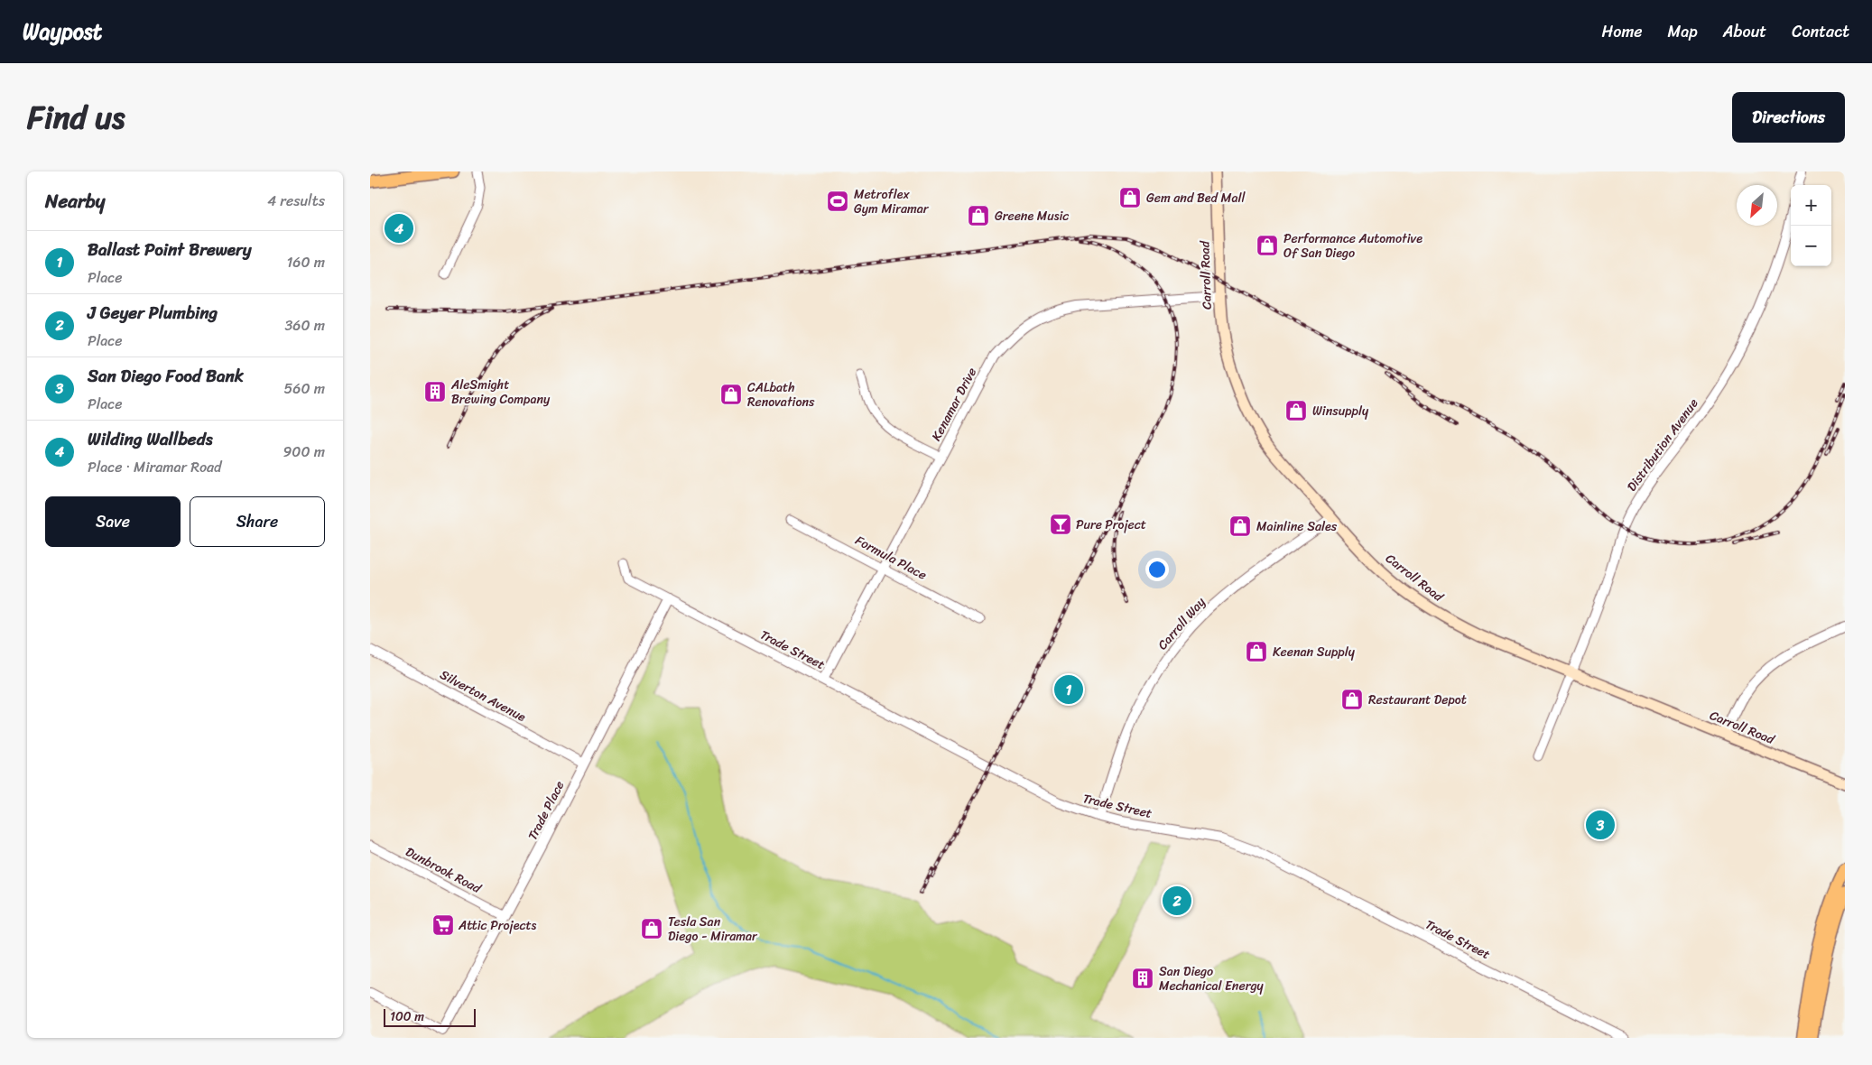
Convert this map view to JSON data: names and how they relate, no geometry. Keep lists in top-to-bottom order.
{
  "streets": {
    "main road": ["Carroll Road"],
    "street": [
      "Kenamar Drive",
      "Distribution Avenue",
      "Formula Place",
      "Carroll Way",
      "Trade Street",
      "Silverton Avenue",
      "Trade Place",
      "Dunbrook Road"
    ]
  },
  "crossings": [
    ["Carroll Road", "Kenamar Drive"],
    ["Carroll Road", "Distribution Avenue"],
    ["Carroll Road", "Carroll Way"],
    ["Kenamar Drive", "Formula Place"],
    ["Kenamar Drive", "Trade Street"],
    ["Carroll Way", "Trade Street"],
    ["Trade Street", "Trade Place"],
    ["Silverton Avenue", "Trade Place"],
    ["Trade Place", "Dunbrook Road"]
  ],
  "places": {
    "shop": [
      "Gem and Bed Mall",
      "Greene Music",
      "Performance Automotive Of San Diego",
      "CALbath Renovations",
      "Winsupply",
      "Mainline Sales",
      "Keenan Supply",
      "Restaurant Depot",
      "Tesla San Diego - Miramar"
    ],
    "sports": ["Metroflex Gym Miramar"],
    "building": ["AleSmight Brewing Company", "San Diego Mechanical Energy"],
    "bar": ["Pure Project"],
    "supermarket": ["Attic Projects"]
  },
  "scale_bar": "100 m",
  "north": "bottom left",
  "page": {
    "header": "Waypost",
    "nav": [
      "Home",
      "Map",
      "About",
      "Contact"
    ],
    "title": "Find us",
    "buttons": [
      "Directions",
      ["Save", "Share"]
    ],
    "heading": ["Nearby", "4 results"],
    "map_buttons": ["+", "−"],
    "pins": [
      "4",
      "1",
      "3",
      "2"
    ],
    "list": [
      {
        "mark": "1",
        "name": "Ballast Point Brewery",
        "note": "Place",
        "value": "160 m"
      },
      {
        "mark": "2",
        "name": "J Geyer Plumbing",
        "note": "Place",
        "value": "360 m"
      },
      {
        "mark": "3",
        "name": "San Diego Food Bank",
        "note": "Place",
        "value": "560 m"
      },
      {
        "mark": "4",
        "name": "Wilding Wallbeds",
        "note": "Place · Miramar Road",
        "value": "900 m"
      }
    ],
    "scale": "100 m"
  }
}
